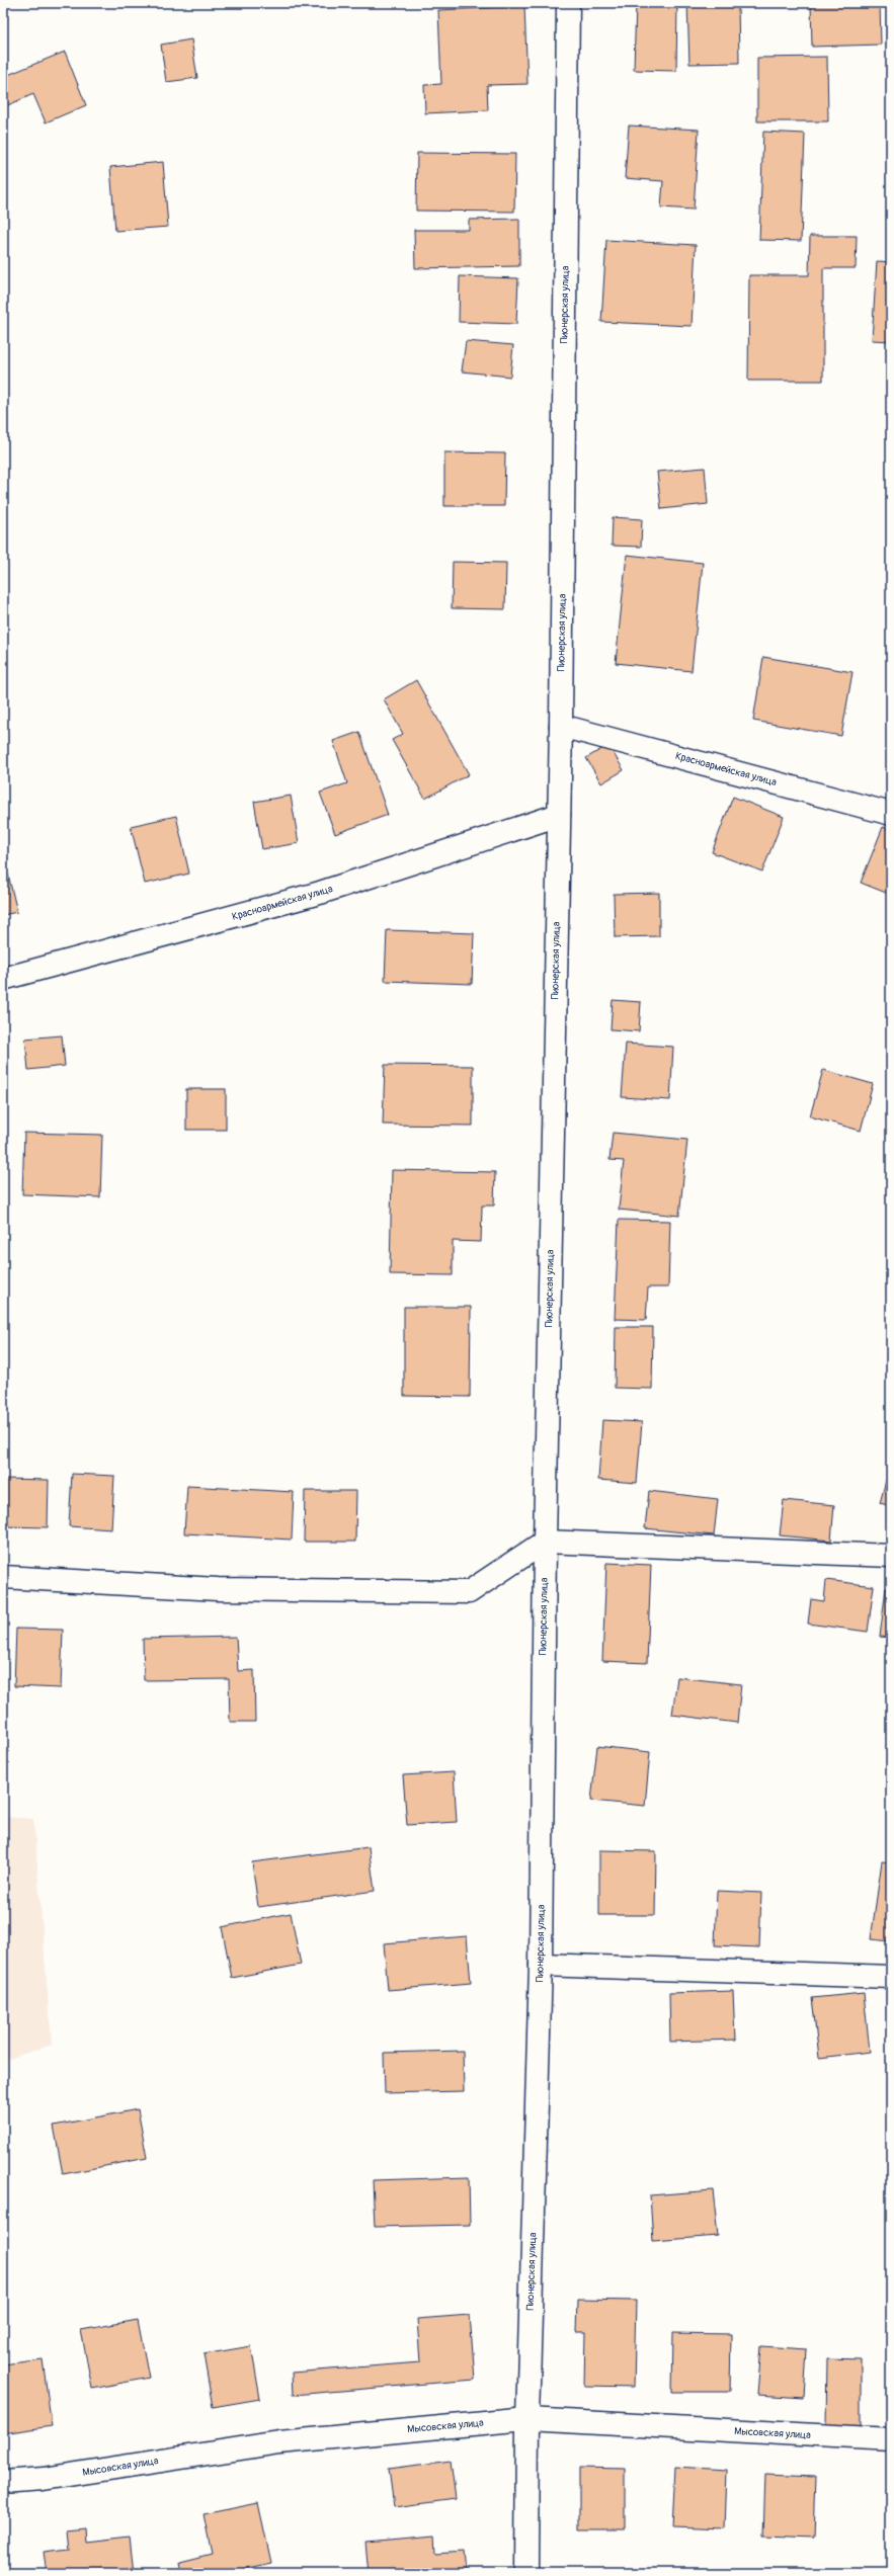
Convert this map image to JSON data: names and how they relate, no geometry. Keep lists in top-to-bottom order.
{
  "streets": {
    "street": ["Пионерская улица", "Красноармейская улица", "Мысовская улица"]
  },
  "crossings": [
    ["Пионерская улица", "Красноармейская улица"],
    ["Пионерская улица", "Мысовская улица"]
  ]
}
